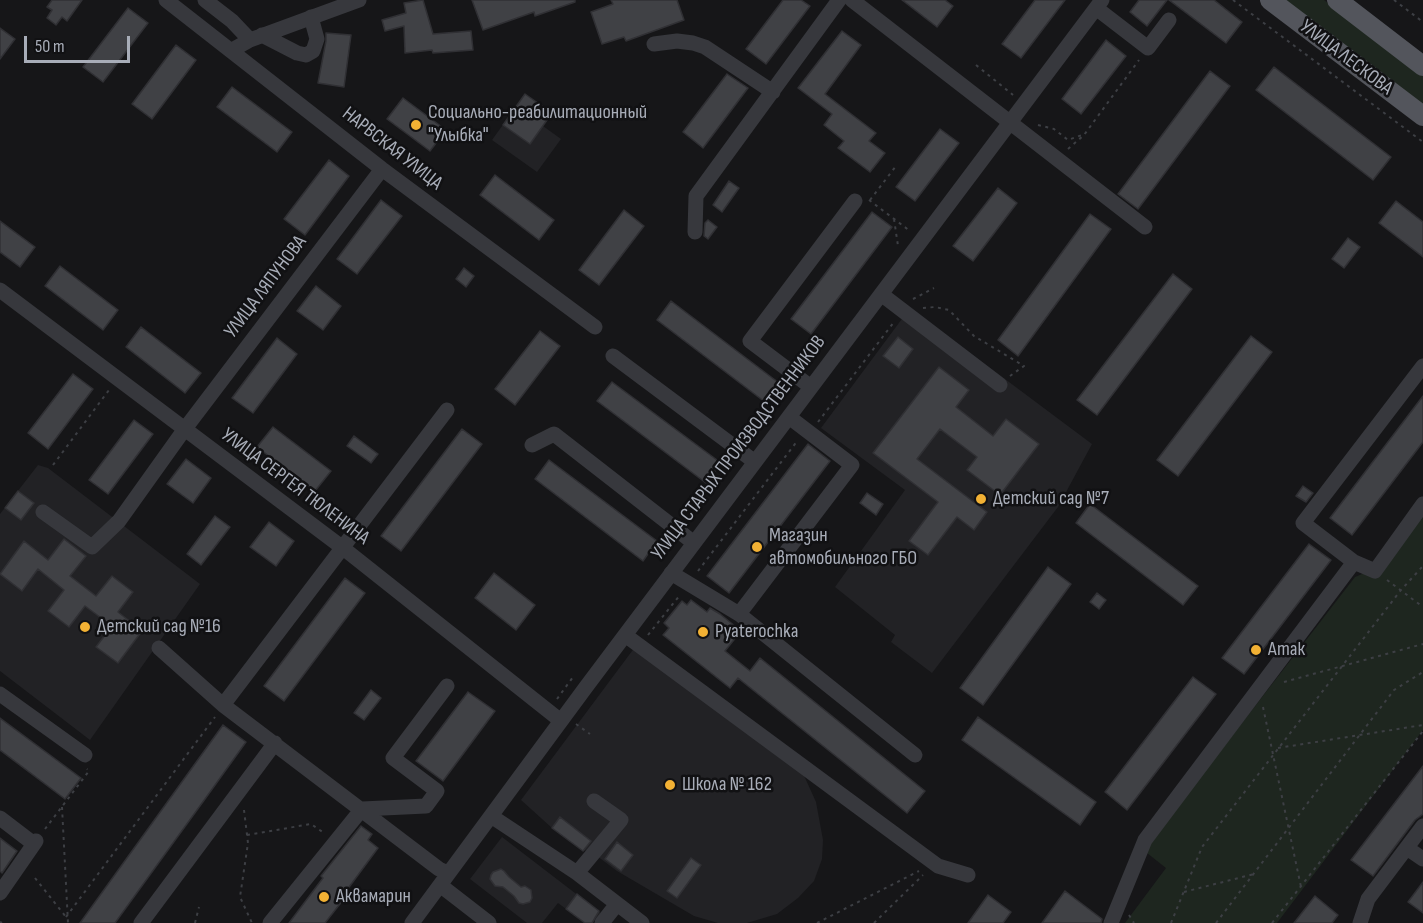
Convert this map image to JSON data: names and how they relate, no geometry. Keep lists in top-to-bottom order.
{
  "streets": {
    "main road": ["УЛИЦА ЛЕСКОВА"],
    "street": [
      "НАРВСКАЯ УЛИЦА",
      "УЛИЦА ЛЯПУНОВА",
      "УЛИЦА СТАРЫХ ПРОИЗВОДСТВЕННИКОВ",
      "УЛИЦА СЕРГЕЯ ТЮЛЕНИНА"
    ]
  },
  "crossings": [
    ["НАРВСКАЯ УЛИЦА", "УЛИЦА ЛЯПУНОВА"],
    ["УЛИЦА ЛЯПУНОВА", "УЛИЦА СЕРГЕЯ ТЮЛЕНИНА"],
    ["УЛИЦА СТАРЫХ ПРОИЗВОДСТВЕННИКОВ", "УЛИЦА СЕРГЕЯ ТЮЛЕНИНА"]
  ],
  "places": [
    "Социально-реабилитационный \"Улыбка\"",
    "Детский сад №7",
    "Магазин автомобильного ГБО",
    "Детский сад №16",
    "Pyaterochka",
    "Атак",
    "Школа № 162",
    "Аквамарин"
  ],
  "scale_bar": "50 m"
}
